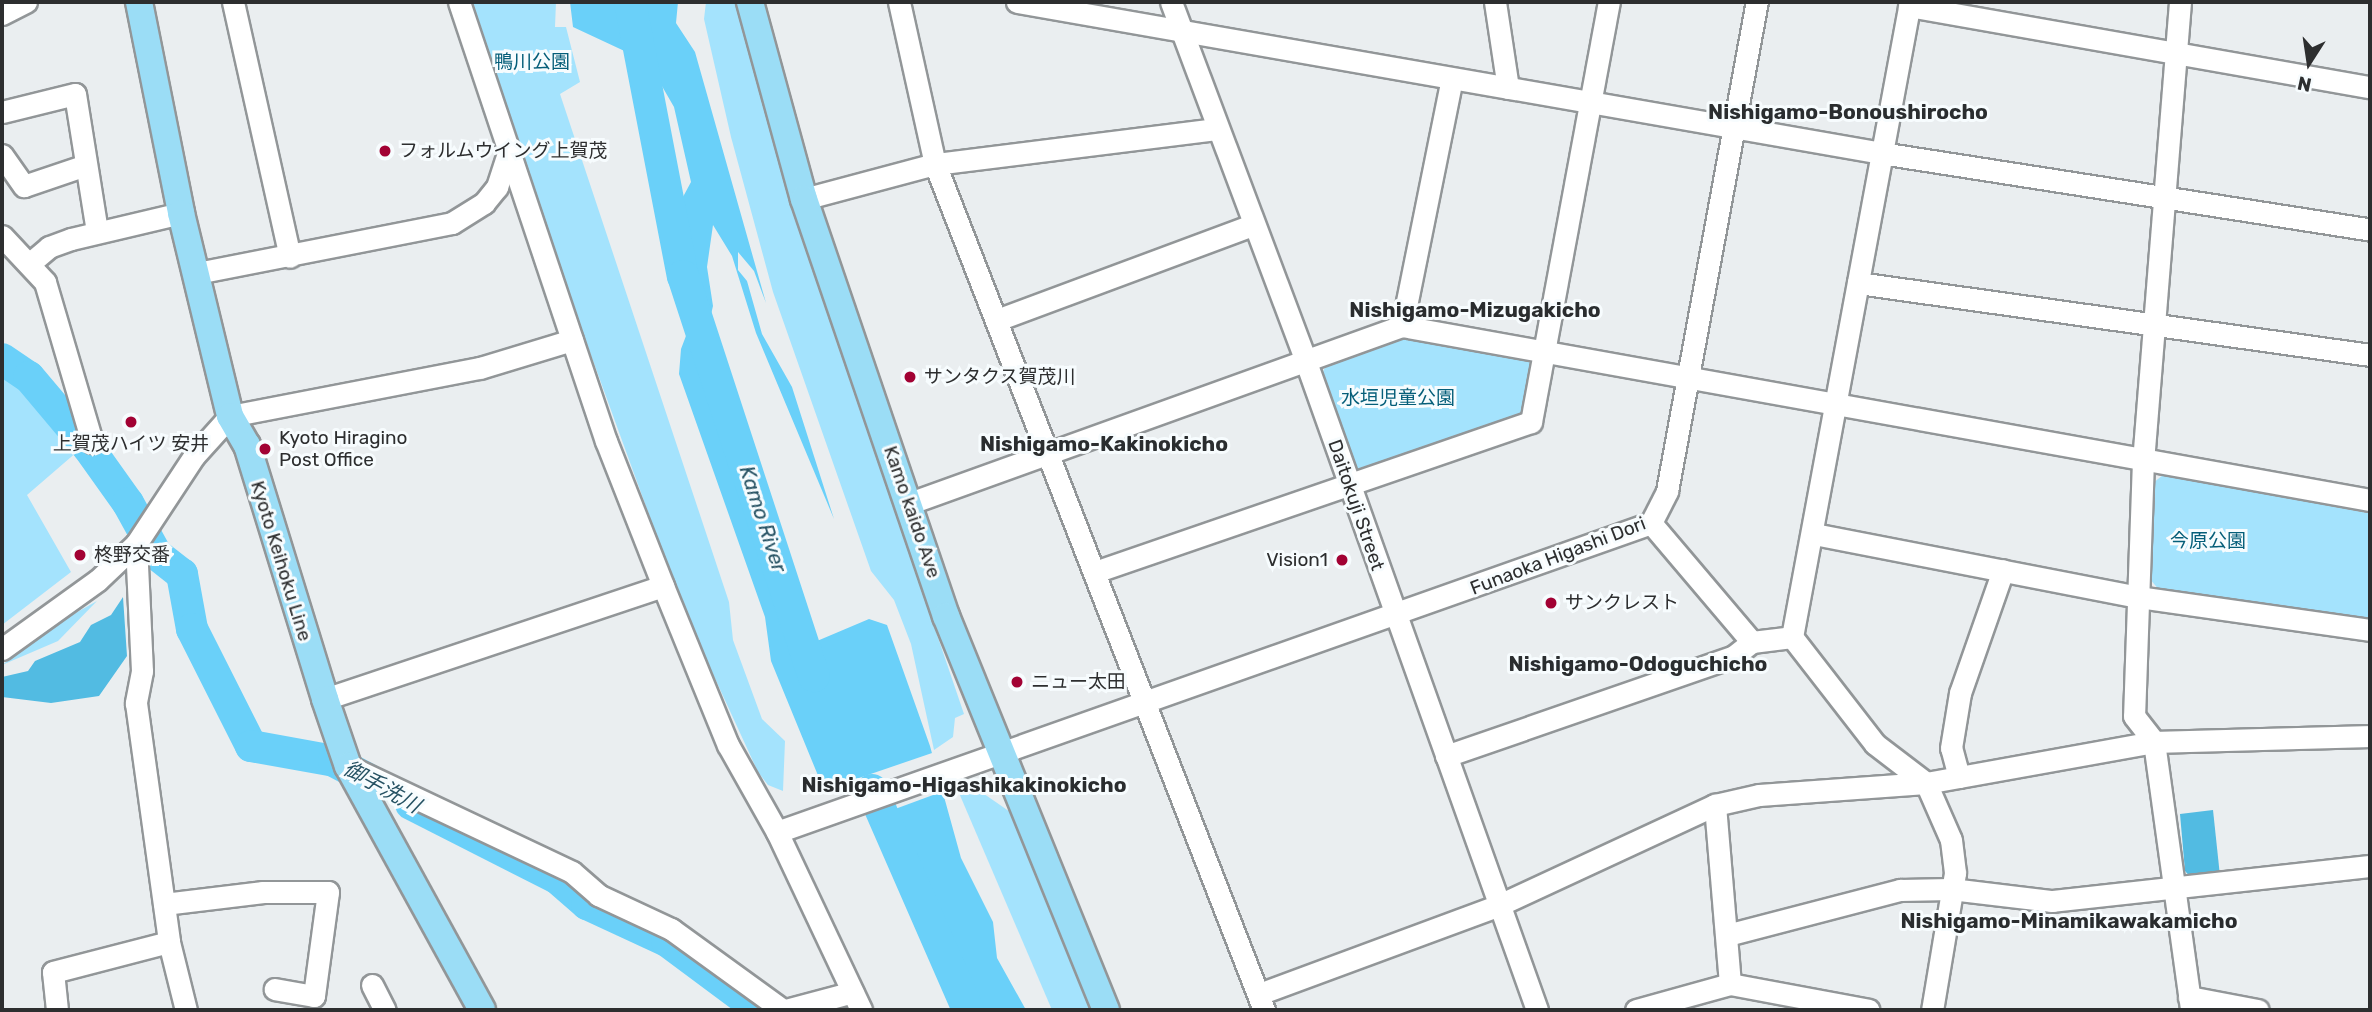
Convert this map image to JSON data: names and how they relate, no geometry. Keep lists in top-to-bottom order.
{
  "streets": {
    "main road": ["Kamo kaido Ave", "Kyoto Keihoku Line"],
    "street": ["Daitokuji Street", "Funaoka Higashi Dori"]
  },
  "crossings": [
    ["Daitokuji Street", "Funaoka Higashi Dori"],
    ["Kamo kaido Ave", "Funaoka Higashi Dori"]
  ],
  "districts": [
    "Nishigamo-Bonoushirocho",
    "Nishigamo-Mizugakicho",
    "Nishigamo-Kakinokicho",
    "Nishigamo-Odoguchicho",
    "Nishigamo-Higashikakinokicho",
    "Nishigamo-Minamikawakamicho"
  ],
  "water": ["Kamo River", "御手洗川"],
  "parks": ["鴨川公園", "水垣児童公園", "今原公園"],
  "places": [
    "フォルムウイング上賀茂",
    "サンタクス賀茂川",
    "上賀茂ハイツ 安井",
    "Kyoto Hiragino Post Office",
    "柊野交番",
    "Vision1",
    "サンクレスト",
    "ニュー太田"
  ],
  "north": "bottom"
}
